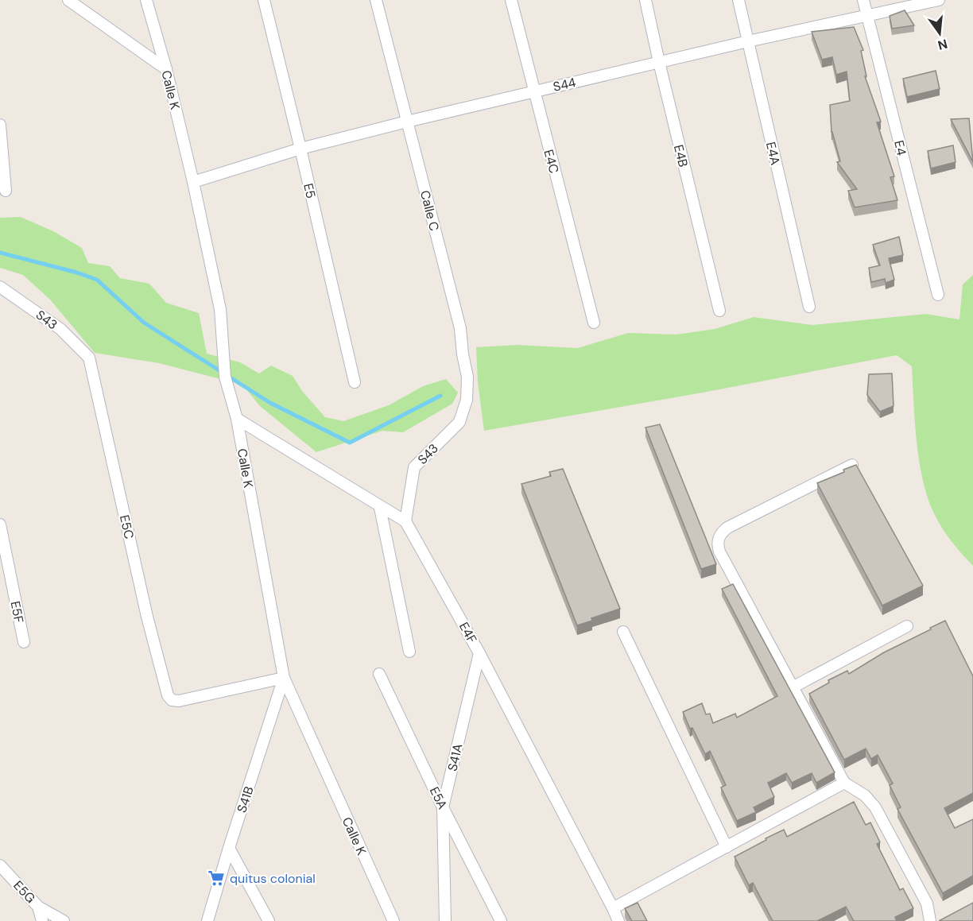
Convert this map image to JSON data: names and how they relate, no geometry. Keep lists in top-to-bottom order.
{
  "streets": {
    "street": [
      "S44",
      "Calle K",
      "E4",
      "E4A",
      "E4B",
      "E4C",
      "E5",
      "Calle C",
      "S43",
      "E5C",
      "E5F",
      "E4F",
      "S41A",
      "E5A",
      "S41B",
      "E5G"
    ]
  },
  "crossings": [
    ["S44", "Calle K"],
    ["S44", "E4"],
    ["S44", "E4A"],
    ["S44", "E4B"],
    ["S44", "E4C"],
    ["S44", "E5"],
    ["S44", "Calle C"],
    ["Calle K", "E5C"],
    ["Calle K", "S41B"],
    ["Calle C", "S43"],
    ["S43", "E5C"],
    ["S43", "E4F"],
    ["E5C", "S41B"],
    ["E4F", "S41A"],
    ["S41A", "E5A"]
  ],
  "places": {
    "supermarket": ["quitus colonial"]
  },
  "north": "bottom"
}
